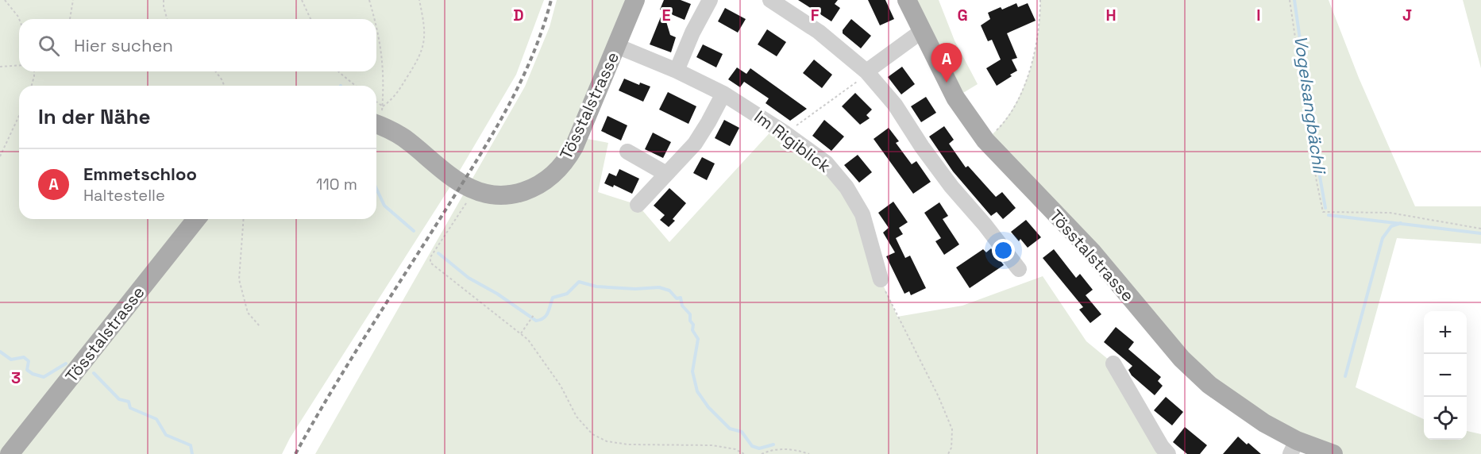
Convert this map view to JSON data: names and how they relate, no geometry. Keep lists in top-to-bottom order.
{
  "streets": {
    "main road": ["Tösstalstrasse"],
    "street": ["Im Rigiblick"]
  },
  "crossings": [
    ["Tösstalstrasse", "Im Rigiblick"]
  ],
  "water": ["Vogelsangbächli"],
  "page": {
    "search": "Hier suchen",
    "pins": "A",
    "heading": "In der Nähe",
    "list": [
      {
        "mark": "A",
        "name": "Emmetschloo",
        "note": "Haltestelle",
        "value": "110 m"
      }
    ],
    "map_buttons": ["+", "−"]
  },
  "grid": {
    "columns": [
      "D",
      "E",
      "F",
      "G",
      "H",
      "I",
      "J"
    ],
    "rows": ["3"]
  }
}
